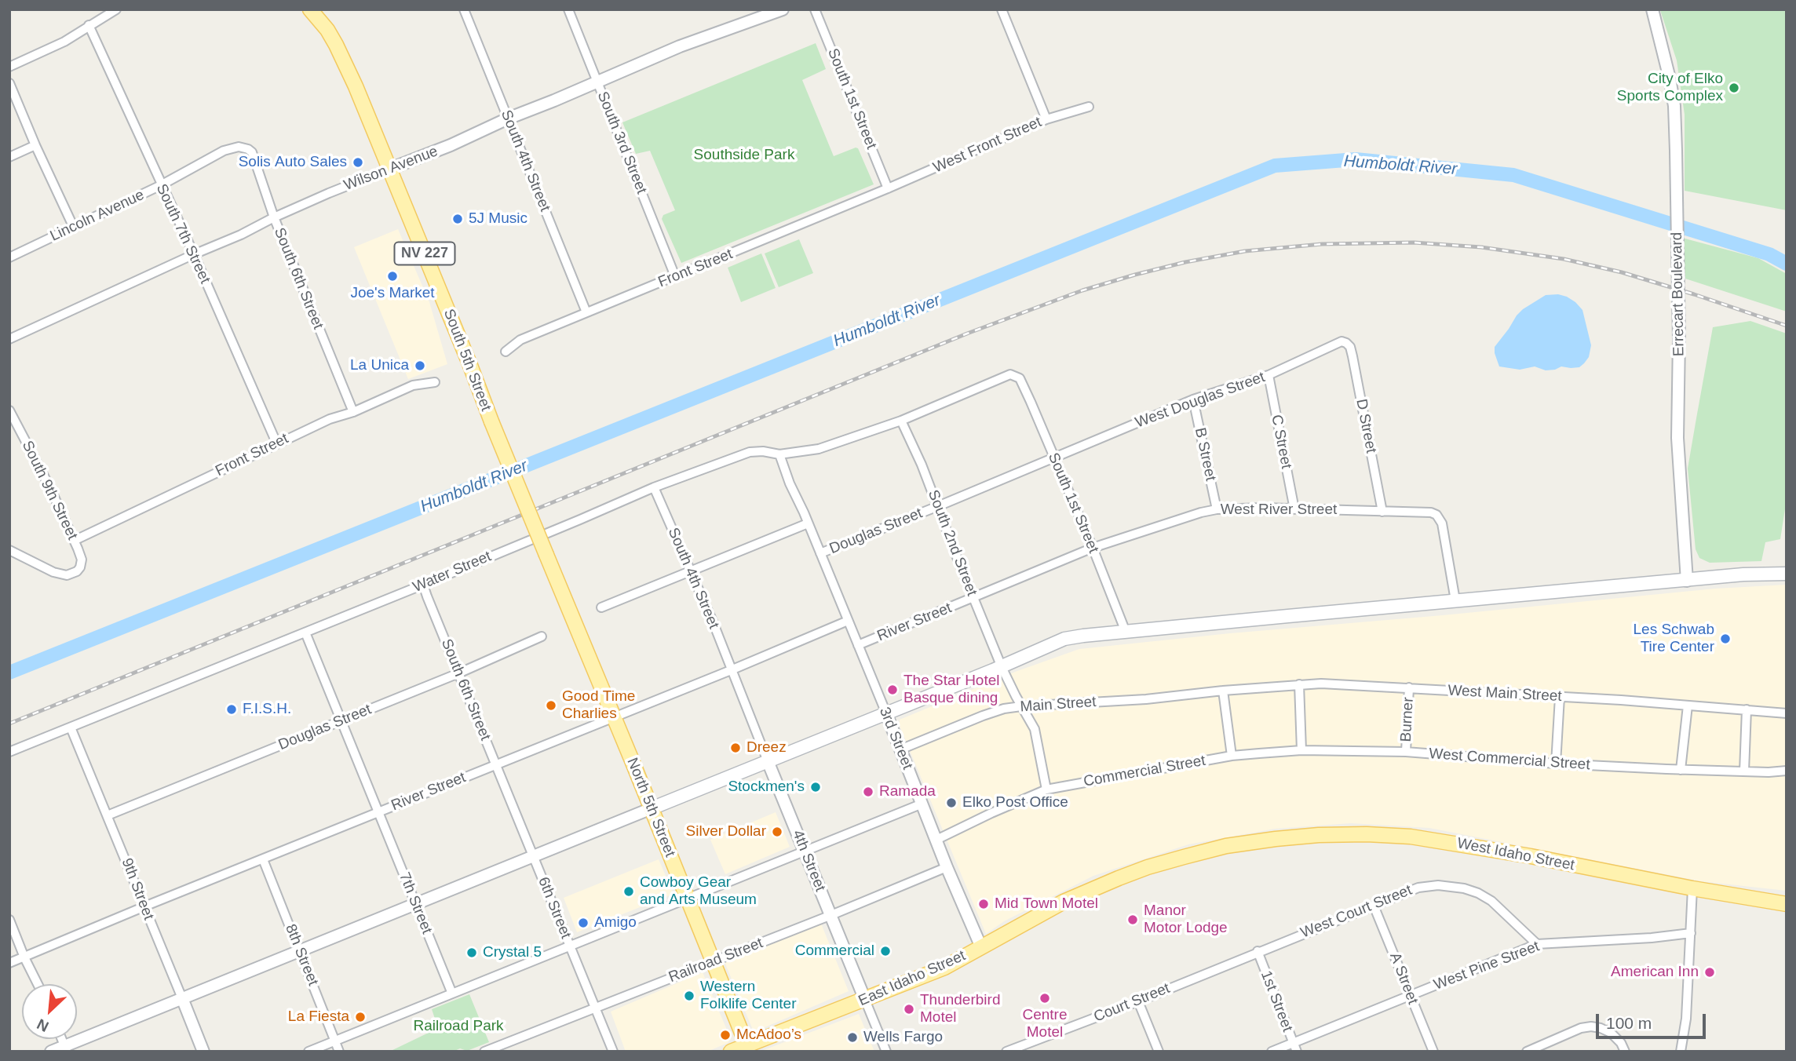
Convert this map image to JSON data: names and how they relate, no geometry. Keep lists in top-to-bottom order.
{
  "streets": {
    "main road": [
      "NV 227",
      "South 5th Street",
      "North 5th Street",
      "West Idaho Street",
      "East Idaho Street"
    ],
    "street": [
      "South 1st Street",
      "South 3rd Street",
      "West Front Street",
      "South 4th Street",
      "Wilson Avenue",
      "Lincoln Avenue",
      "South 7th Street",
      "Front Street",
      "South 6th Street",
      "Errecart Boulevard",
      "West Douglas Street",
      "D Street",
      "C Street",
      "B Street",
      "South 9th Street",
      "West River Street",
      "Douglas Street",
      "South 2nd Street",
      "Water Street",
      "River Street",
      "West Main Street",
      "Main Street",
      "Burner",
      "3rd Street",
      "West Commercial Street",
      "Commercial Street",
      "4th Street",
      "9th Street",
      "7th Street",
      "6th Street",
      "West Court Street",
      "8th Street",
      "Railroad Street",
      "West Pine Street",
      "A Street",
      "1st Street",
      "Court Street"
    ]
  },
  "crossings": [
    ["South 1st Street", "West Front Street"],
    ["South 1st Street", "Front Street"],
    ["South 1st Street", "West Douglas Street"],
    ["South 1st Street", "West River Street"],
    ["South 1st Street", "Douglas Street"],
    ["South 1st Street", "Water Street"],
    ["South 1st Street", "River Street"],
    ["South 3rd Street", "Wilson Avenue"],
    ["South 3rd Street", "Front Street"],
    ["West Front Street", "Front Street"],
    ["South 4th Street", "Wilson Avenue"],
    ["South 4th Street", "Front Street"],
    ["South 4th Street", "Water Street"],
    ["South 4th Street", "River Street"],
    ["South 4th Street", "4th Street"],
    ["Wilson Avenue", "South 7th Street"],
    ["Wilson Avenue", "South 6th Street"],
    ["Wilson Avenue", "South 5th Street"],
    ["Lincoln Avenue", "South 7th Street"],
    ["Lincoln Avenue", "South 6th Street"],
    ["South 7th Street", "Front Street"],
    ["Front Street", "South 6th Street"],
    ["Front Street", "South 9th Street"],
    ["South 6th Street", "Douglas Street"],
    ["South 6th Street", "Water Street"],
    ["South 6th Street", "River Street"],
    ["South 6th Street", "6th Street"],
    ["South 5th Street", "River Street"],
    ["South 5th Street", "North 5th Street"],
    ["West Douglas Street", "D Street"],
    ["West Douglas Street", "C Street"],
    ["West Douglas Street", "B Street"],
    ["West Douglas Street", "Douglas Street"],
    ["D Street", "West River Street"],
    ["C Street", "West River Street"],
    ["B Street", "West River Street"],
    ["West River Street", "River Street"],
    ["Douglas Street", "South 2nd Street"],
    ["Douglas Street", "9th Street"],
    ["South 2nd Street", "Water Street"],
    ["South 2nd Street", "River Street"],
    ["South 2nd Street", "Main Street"],
    ["South 2nd Street", "Commercial Street"],
    ["Water Street", "9th Street"],
    ["River Street", "3rd Street"],
    ["River Street", "North 5th Street"],
    ["River Street", "4th Street"],
    ["River Street", "9th Street"],
    ["River Street", "7th Street"],
    ["River Street", "6th Street"],
    ["River Street", "8th Street"],
    ["West Main Street", "Main Street"],
    ["West Main Street", "Burner"],
    ["Main Street", "3rd Street"],
    ["Burner", "West Commercial Street"],
    ["3rd Street", "Commercial Street"],
    ["3rd Street", "Railroad Street"],
    ["3rd Street", "East Idaho Street"],
    ["West Commercial Street", "Commercial Street"],
    ["North 5th Street", "Railroad Street"],
    ["North 5th Street", "East Idaho Street"],
    ["West Idaho Street", "East Idaho Street"],
    ["4th Street", "Railroad Street"],
    ["4th Street", "East Idaho Street"],
    ["6th Street", "Railroad Street"],
    ["West Court Street", "West Pine Street"],
    ["West Court Street", "A Street"],
    ["West Court Street", "1st Street"],
    ["West Court Street", "Court Street"],
    ["West Pine Street", "A Street"],
    ["West Pine Street", "1st Street"],
    ["1st Street", "Court Street"]
  ],
  "water": ["Humboldt River"],
  "parks": ["Southside Park", "Railroad Park"],
  "places": [
    "City of Elko Sports Complex",
    "Solis Auto Sales",
    "5J Music",
    "Joe's Market",
    "La Unica",
    "Les Schwab Tire Center",
    "The Star Hotel Basque dining",
    "Good Time Charlies",
    "F.I.S.H.",
    "Dreez",
    "Stockmen's",
    "Ramada",
    "Elko Post Office",
    "Silver Dollar",
    "Cowboy Gear and Arts Museum",
    "Mid Town Motel",
    "Manor Motor Lodge",
    "Amigo",
    "Commercial",
    "Crystal 5",
    "American Inn",
    "Western Folklife Center",
    "Centre Motel",
    "Thunderbird Motel",
    "La Fiesta",
    "McAdoo’s",
    "Wells Fargo"
  ],
  "scale_bar": "100 m",
  "north": "bottom left"
}
